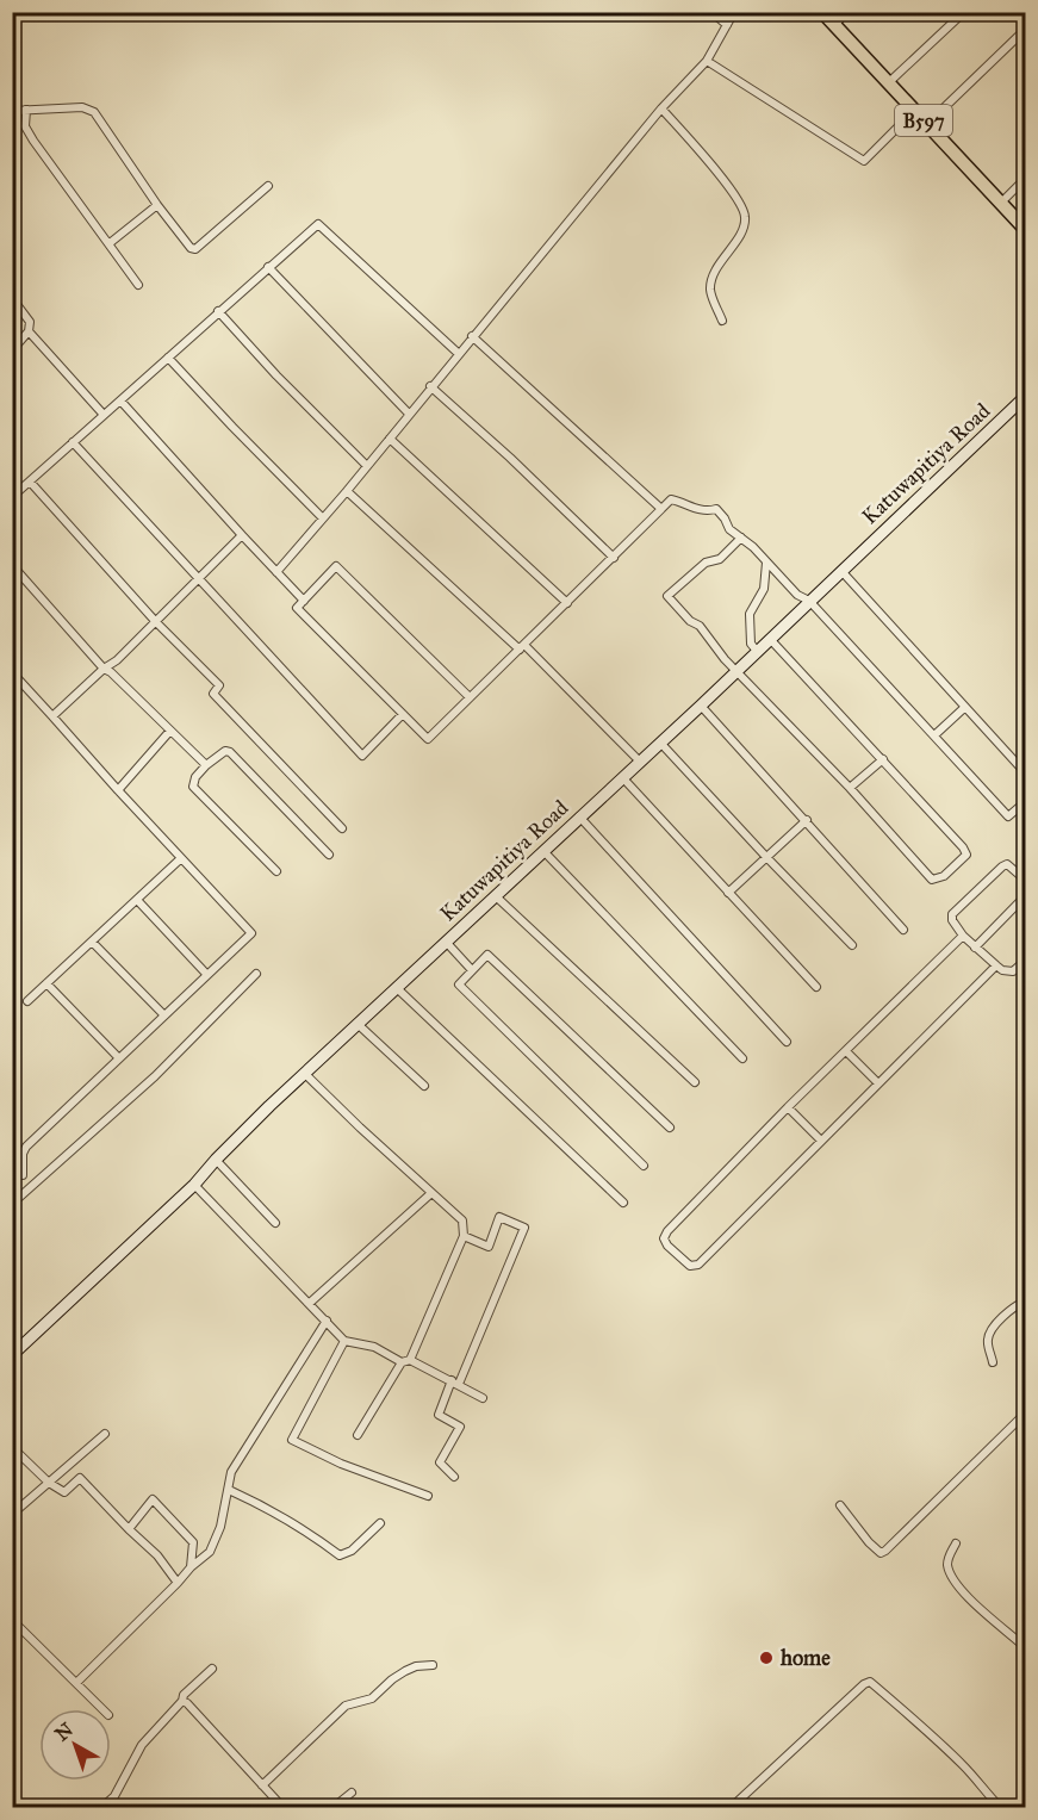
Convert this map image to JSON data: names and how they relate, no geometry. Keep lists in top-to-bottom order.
{
  "streets": {
    "main road": ["B597"],
    "street": ["Katuwapitiya Road"]
  },
  "places": ["home"],
  "north": "top left"
}
